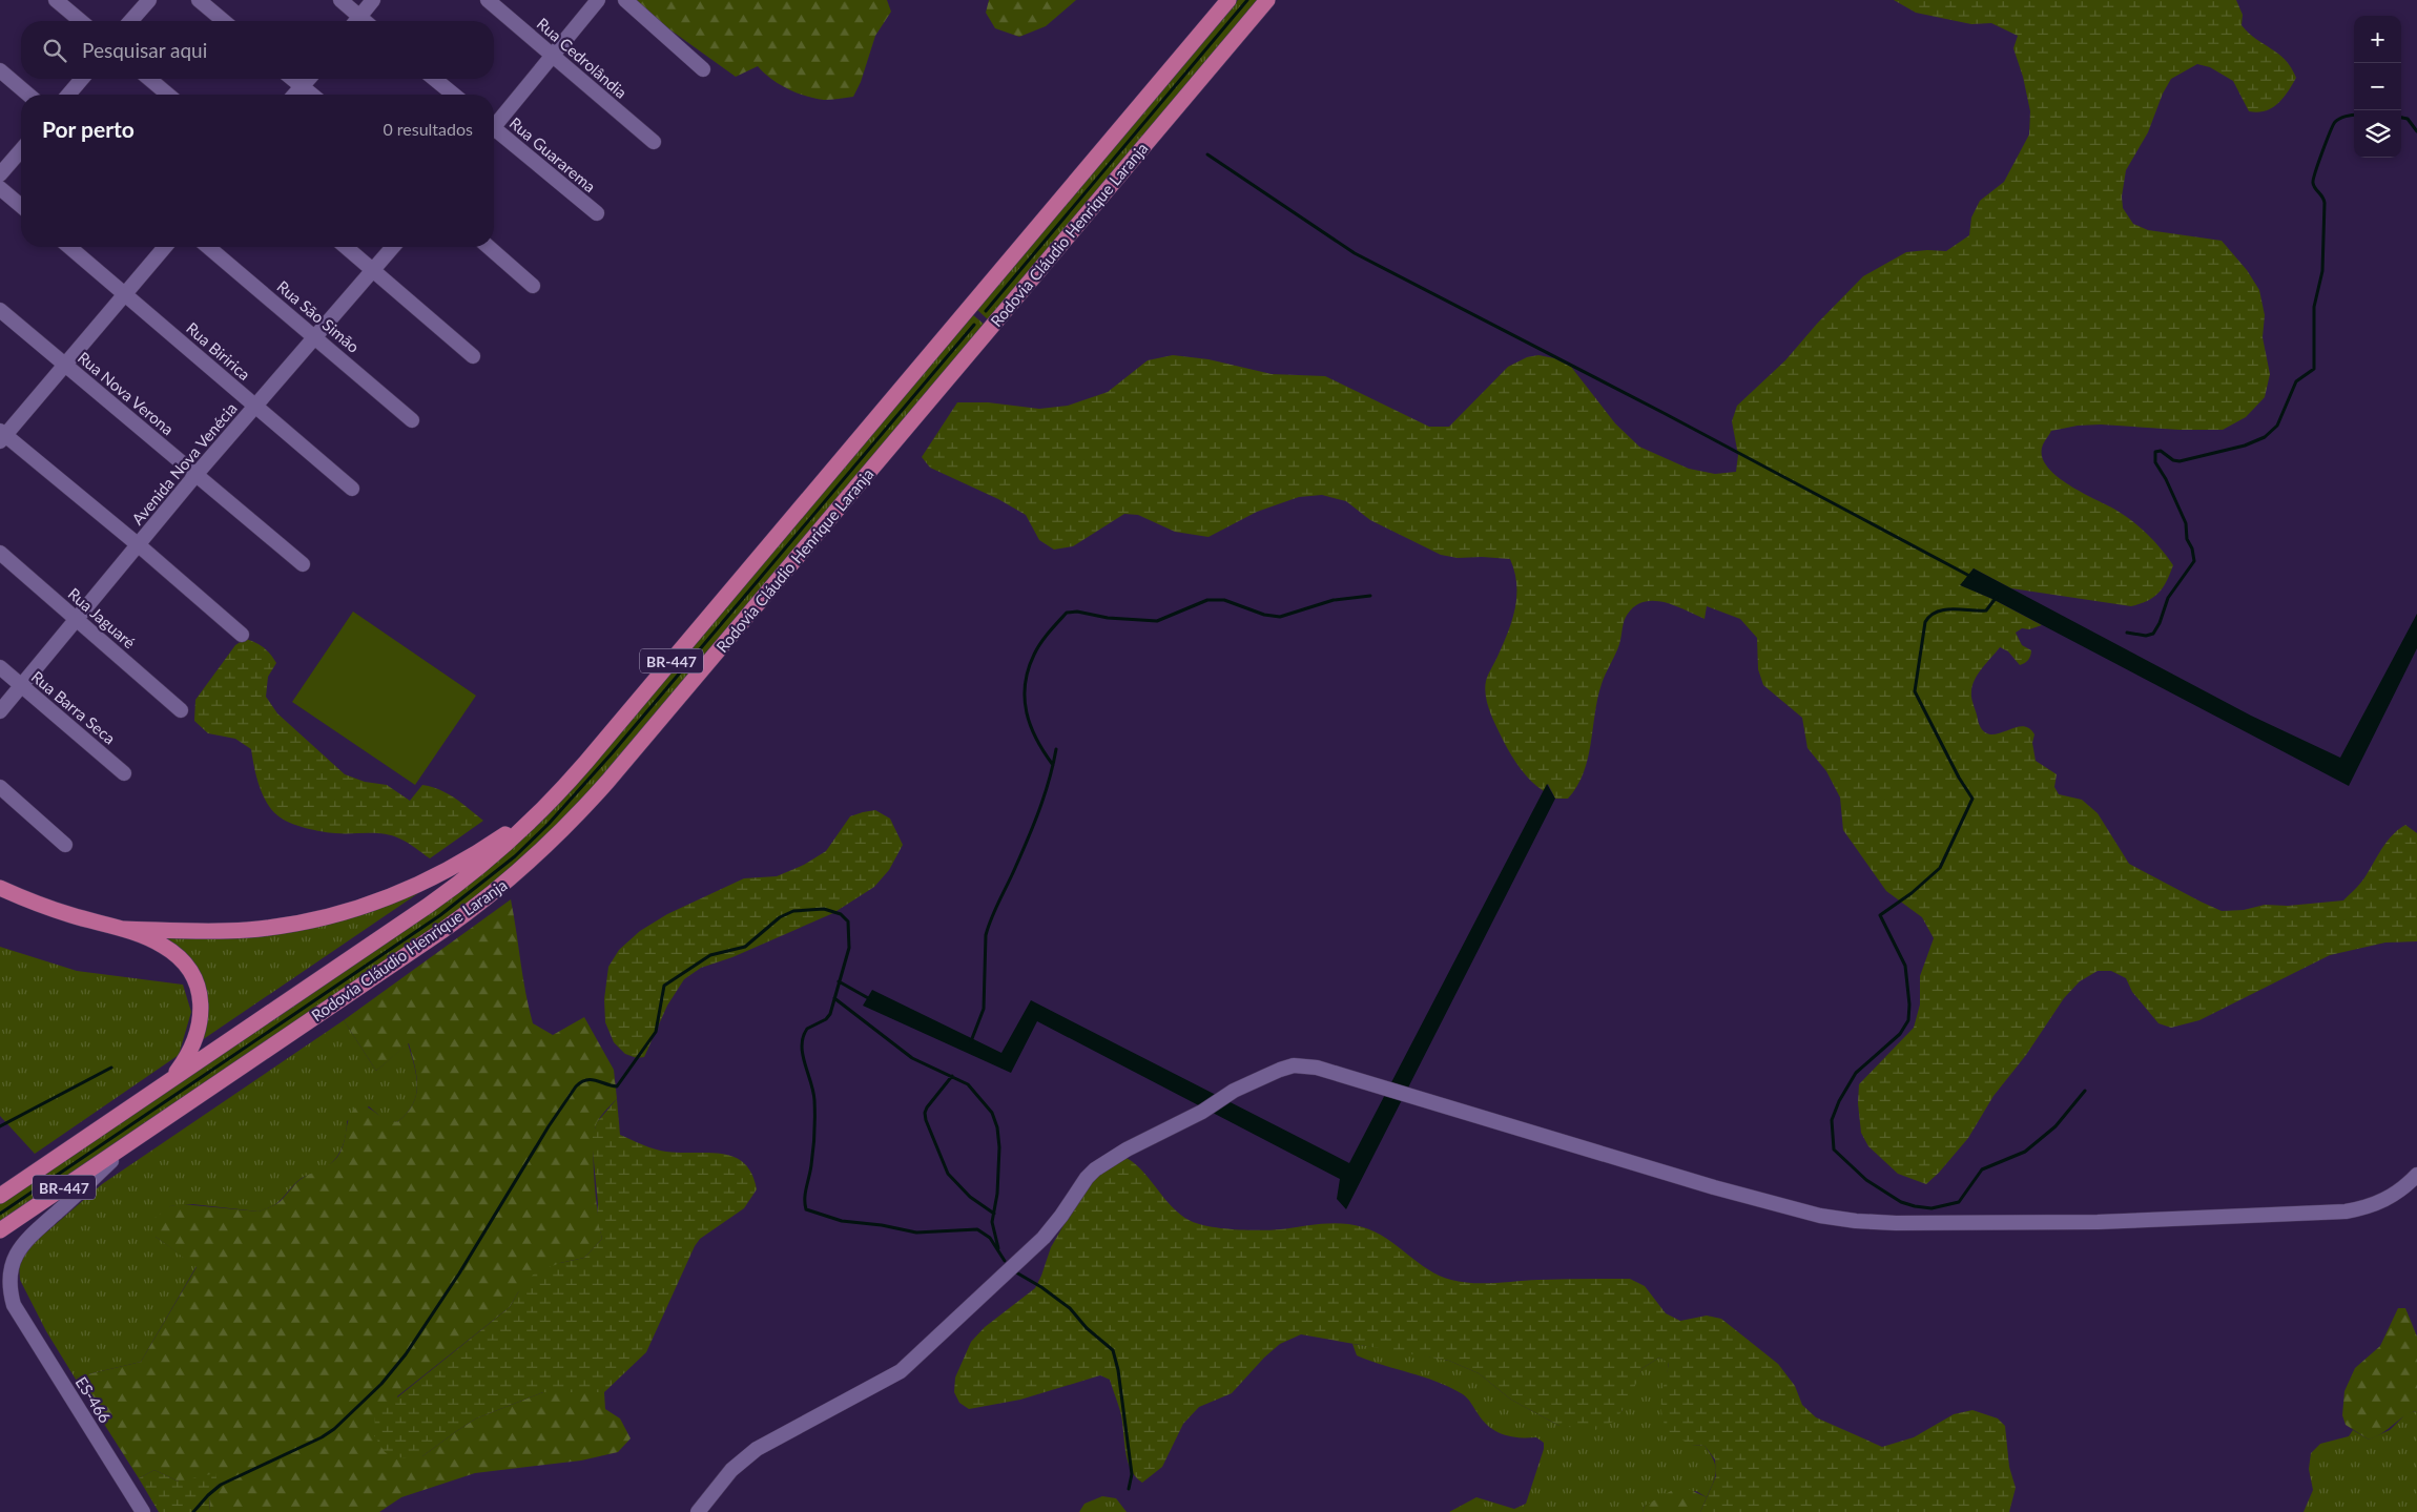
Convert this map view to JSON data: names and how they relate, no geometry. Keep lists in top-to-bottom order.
{
  "streets": {
    "main road": ["Rodovia Cláudio Henrique Laranja", "BR-447"],
    "street": [
      "Rua Cedrolândia",
      "Rua Guararema",
      "Rua São Simão",
      "Rua Biririca",
      "Rua Nova Verona",
      "Avenida Nova Venécia",
      "Rua Jaguaré",
      "Rua Barra Seca",
      "ES-466"
    ]
  },
  "crossings": [
    ["Rodovia Cláudio Henrique Laranja", "ES-466"],
    ["Rua São Simão", "Avenida Nova Venécia"],
    ["Rua Biririca", "Avenida Nova Venécia"],
    ["Rua Nova Verona", "Avenida Nova Venécia"],
    ["Avenida Nova Venécia", "Rua Jaguaré"],
    ["Avenida Nova Venécia", "Rua Barra Seca"]
  ],
  "page": {
    "map_buttons": ["+", "−"],
    "search": "Pesquisar aqui",
    "heading": ["Por perto", "0 resultados"]
  }
}
